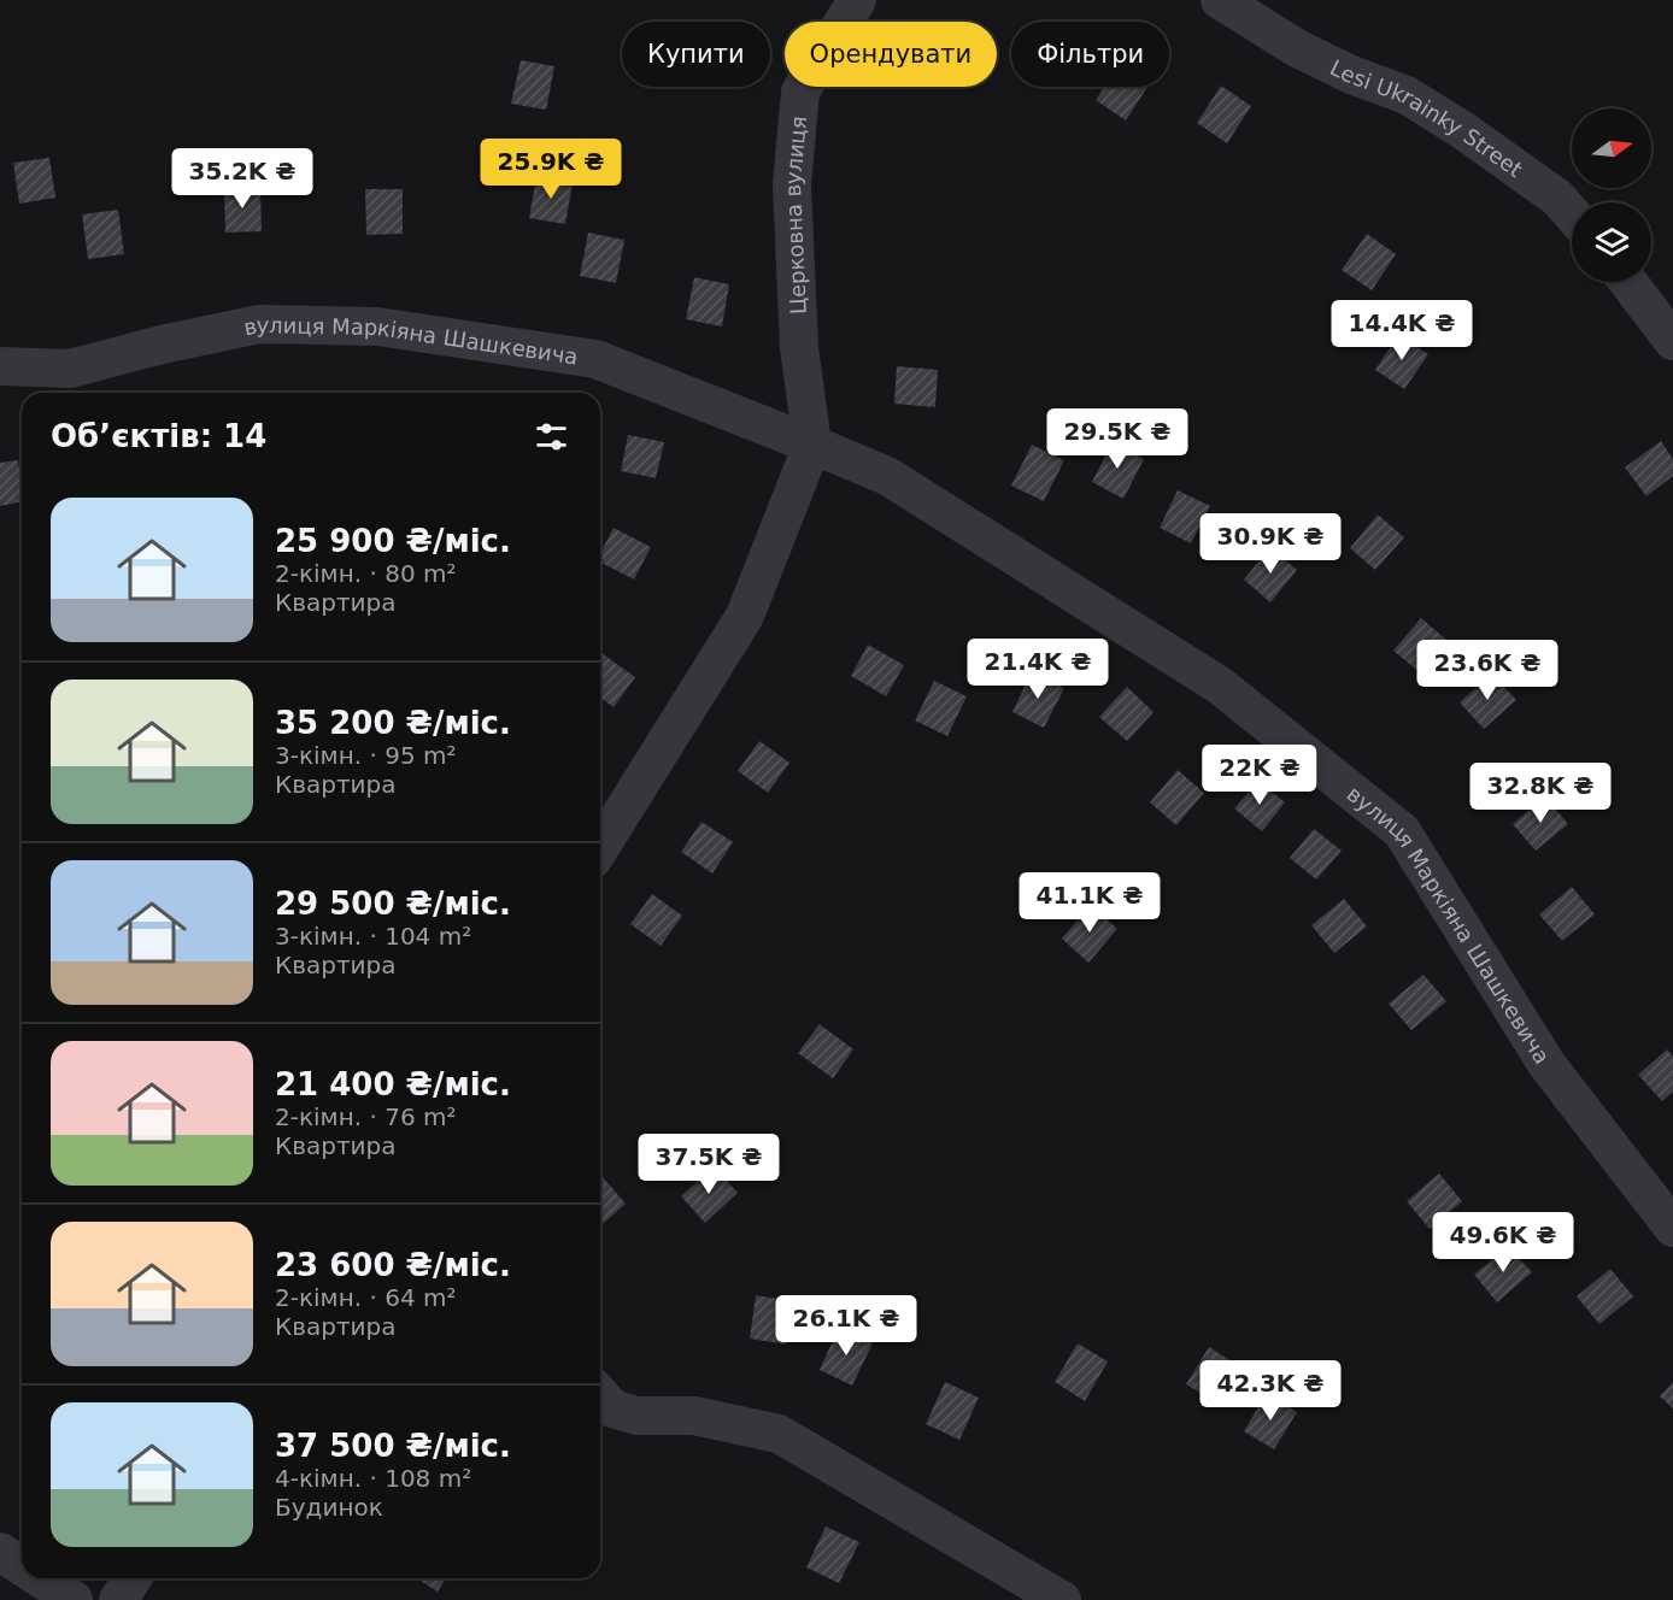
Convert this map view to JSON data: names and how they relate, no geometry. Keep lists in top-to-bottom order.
{
  "streets": {
    "street": ["Lesi Ukrainky Street", "Церковна вулиця", "вулиця Маркіяна Шашкевича"]
  },
  "crossings": [
    ["Церковна вулиця", "вулиця Маркіяна Шашкевича"]
  ],
  "north": "right",
  "page": {
    "chip": ["Купити", "Орендувати", "Фільтри"],
    "price": [
      "25.9K ₴",
      "35.2K ₴",
      "14.4K ₴",
      "29.5K ₴",
      "30.9K ₴",
      "21.4K ₴",
      "23.6K ₴",
      "22K ₴",
      "32.8K ₴",
      "41.1K ₴",
      "37.5K ₴",
      "49.6K ₴",
      "26.1K ₴",
      "42.3K ₴"
    ],
    "heading": "Об’єктів: 14",
    "list": [
      {
        "name": "25 900 ₴/міс.",
        "note": "2-кімн. · 80 m² · Квартира"
      },
      {
        "name": "35 200 ₴/міс.",
        "note": "3-кімн. · 95 m² · Квартира"
      },
      {
        "name": "29 500 ₴/міс.",
        "note": "3-кімн. · 104 m² · Квартира"
      },
      {
        "name": "21 400 ₴/міс.",
        "note": "2-кімн. · 76 m² · Квартира"
      },
      {
        "name": "23 600 ₴/міс.",
        "note": "2-кімн. · 64 m² · Квартира"
      },
      {
        "name": "37 500 ₴/міс.",
        "note": "4-кімн. · 108 m² · Будинок"
      }
    ]
  }
}
